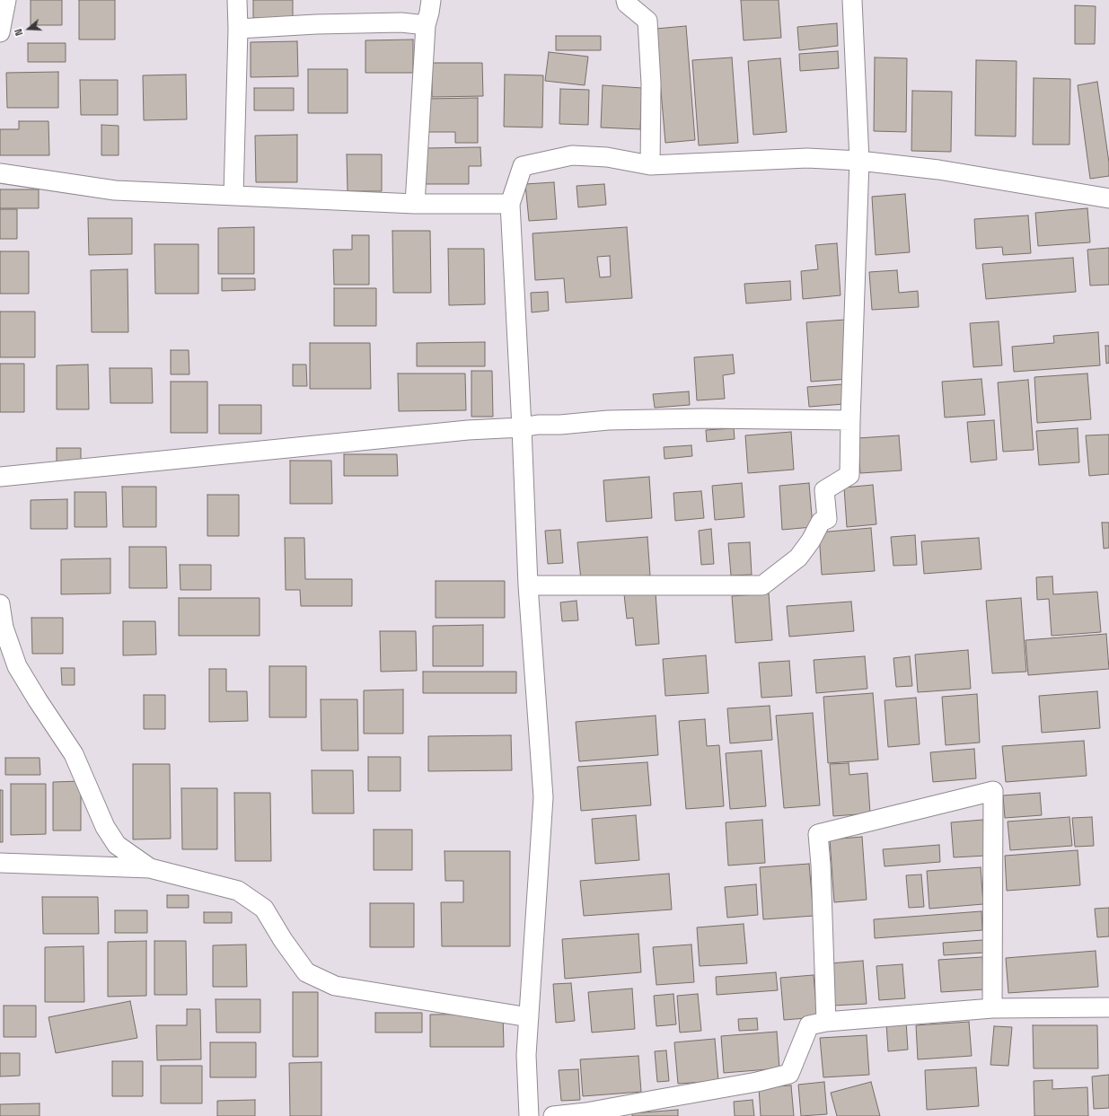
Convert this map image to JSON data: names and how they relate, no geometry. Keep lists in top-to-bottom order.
{
  "north": "left"
}
